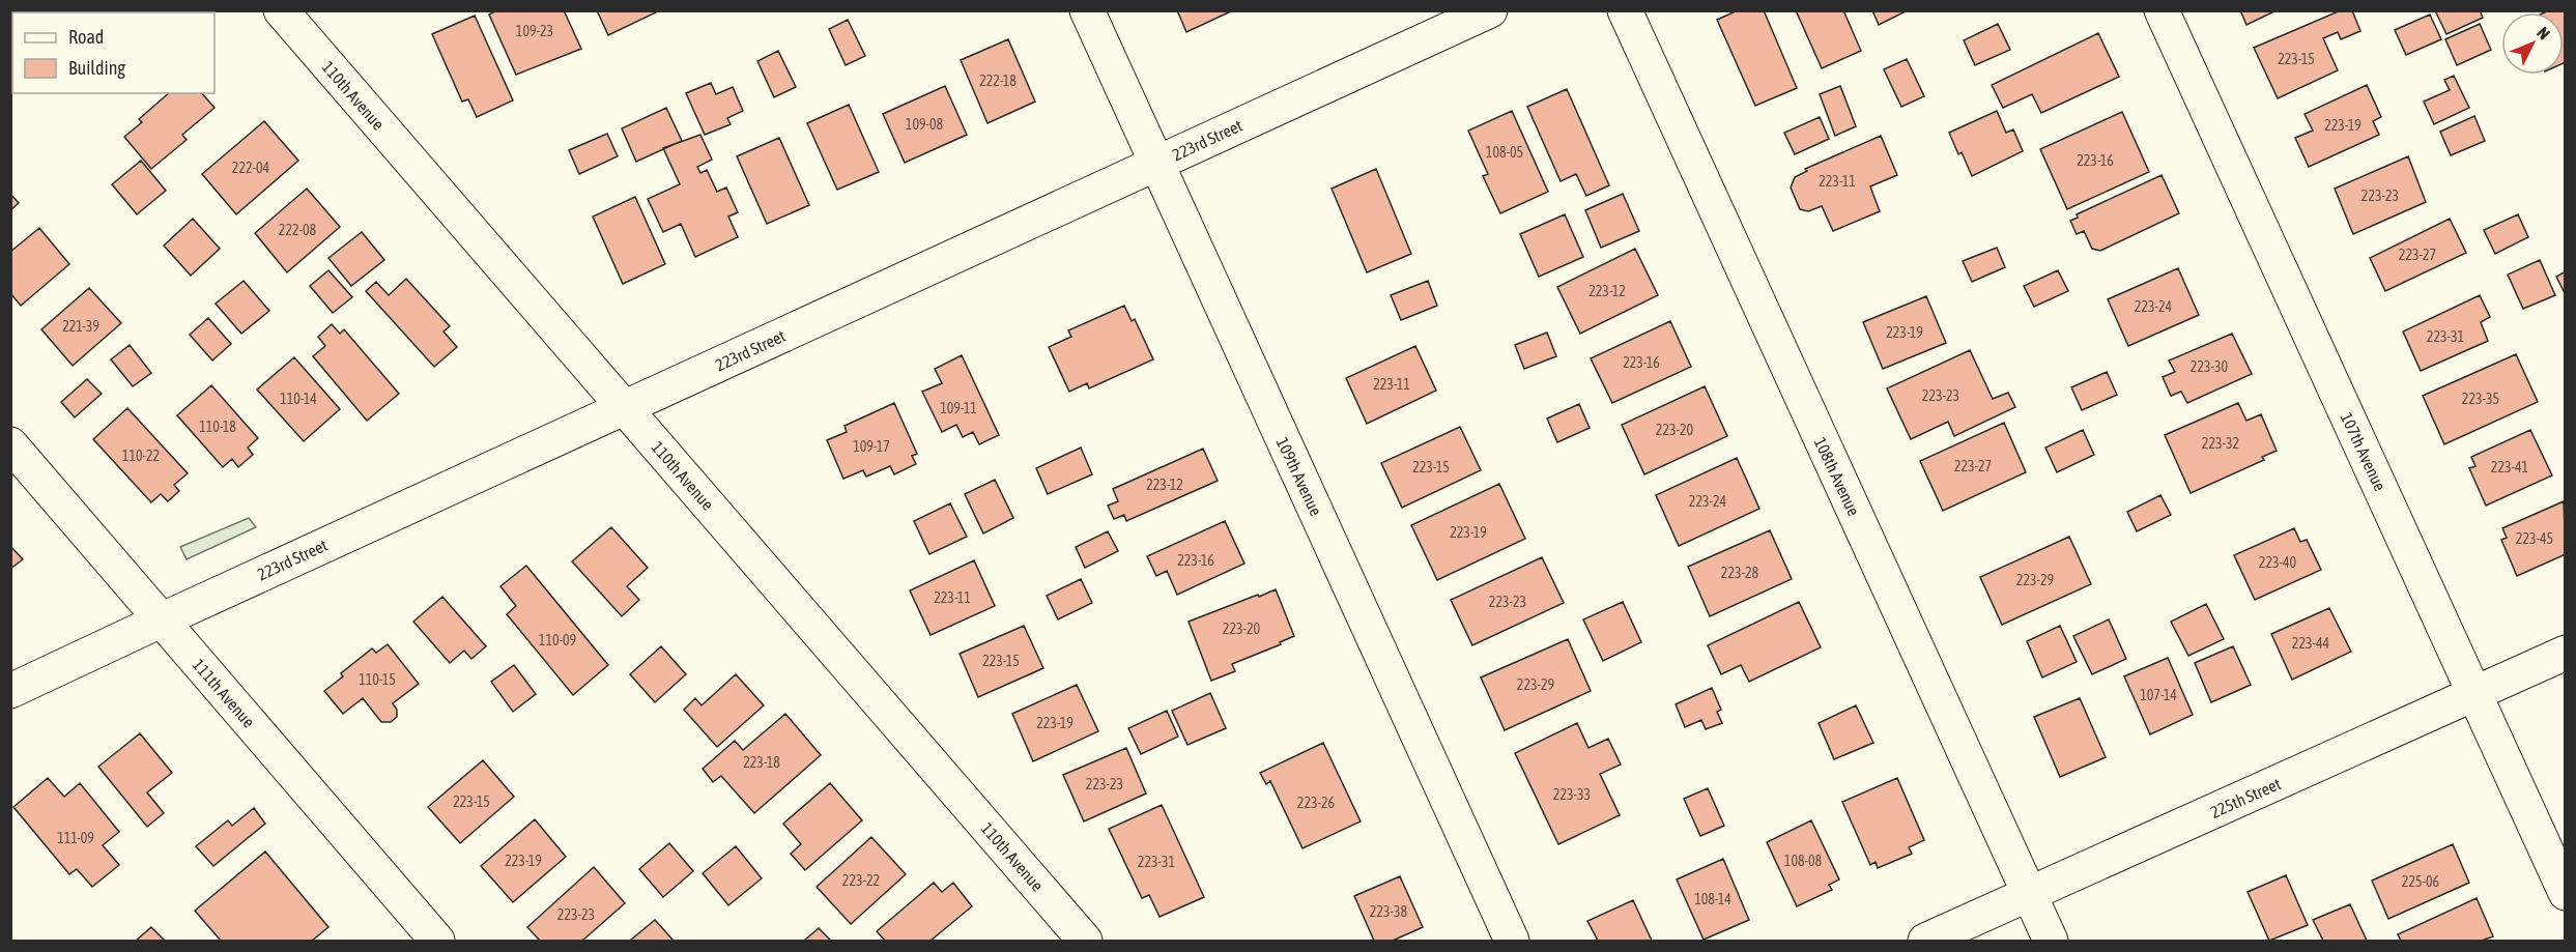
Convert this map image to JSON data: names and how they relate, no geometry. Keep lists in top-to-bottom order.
{
  "streets": {
    "street": [
      "110th Avenue",
      "223rd Street",
      "107th Avenue",
      "109th Avenue",
      "108th Avenue",
      "111th Avenue",
      "225th Street"
    ]
  },
  "crossings": [
    ["110th Avenue", "223rd Street"],
    ["223rd Street", "109th Avenue"],
    ["223rd Street", "111th Avenue"],
    ["107th Avenue", "225th Street"],
    ["108th Avenue", "225th Street"]
  ],
  "house_numbers": [
    "109-23",
    "223-15",
    "222-18",
    "109-08",
    "223-19",
    "108-05",
    "223-16",
    "222-04",
    "223-11",
    "223-23",
    "222-08",
    "223-27",
    "223-12",
    "223-24",
    "221-39",
    "223-19",
    "223-31",
    "223-16",
    "223-30",
    "223-11",
    "223-23",
    "110-14",
    "223-35",
    "109-11",
    "110-18",
    "223-20",
    "223-32",
    "109-17",
    "110-22",
    "223-27",
    "223-15",
    "223-41",
    "223-12",
    "223-24",
    "223-19",
    "223-45",
    "223-16",
    "223-40",
    "223-28",
    "223-29",
    "223-11",
    "223-23",
    "223-20",
    "110-09",
    "223-44",
    "223-15",
    "110-15",
    "223-29",
    "107-14",
    "223-19",
    "223-18",
    "223-23",
    "223-33",
    "223-15",
    "223-26",
    "111-09",
    "223-19",
    "108-08",
    "223-31",
    "223-22",
    "225-06",
    "108-14",
    "223-38",
    "223-23"
  ],
  "legend": ["Road", "Building"],
  "north": "top right"
}
